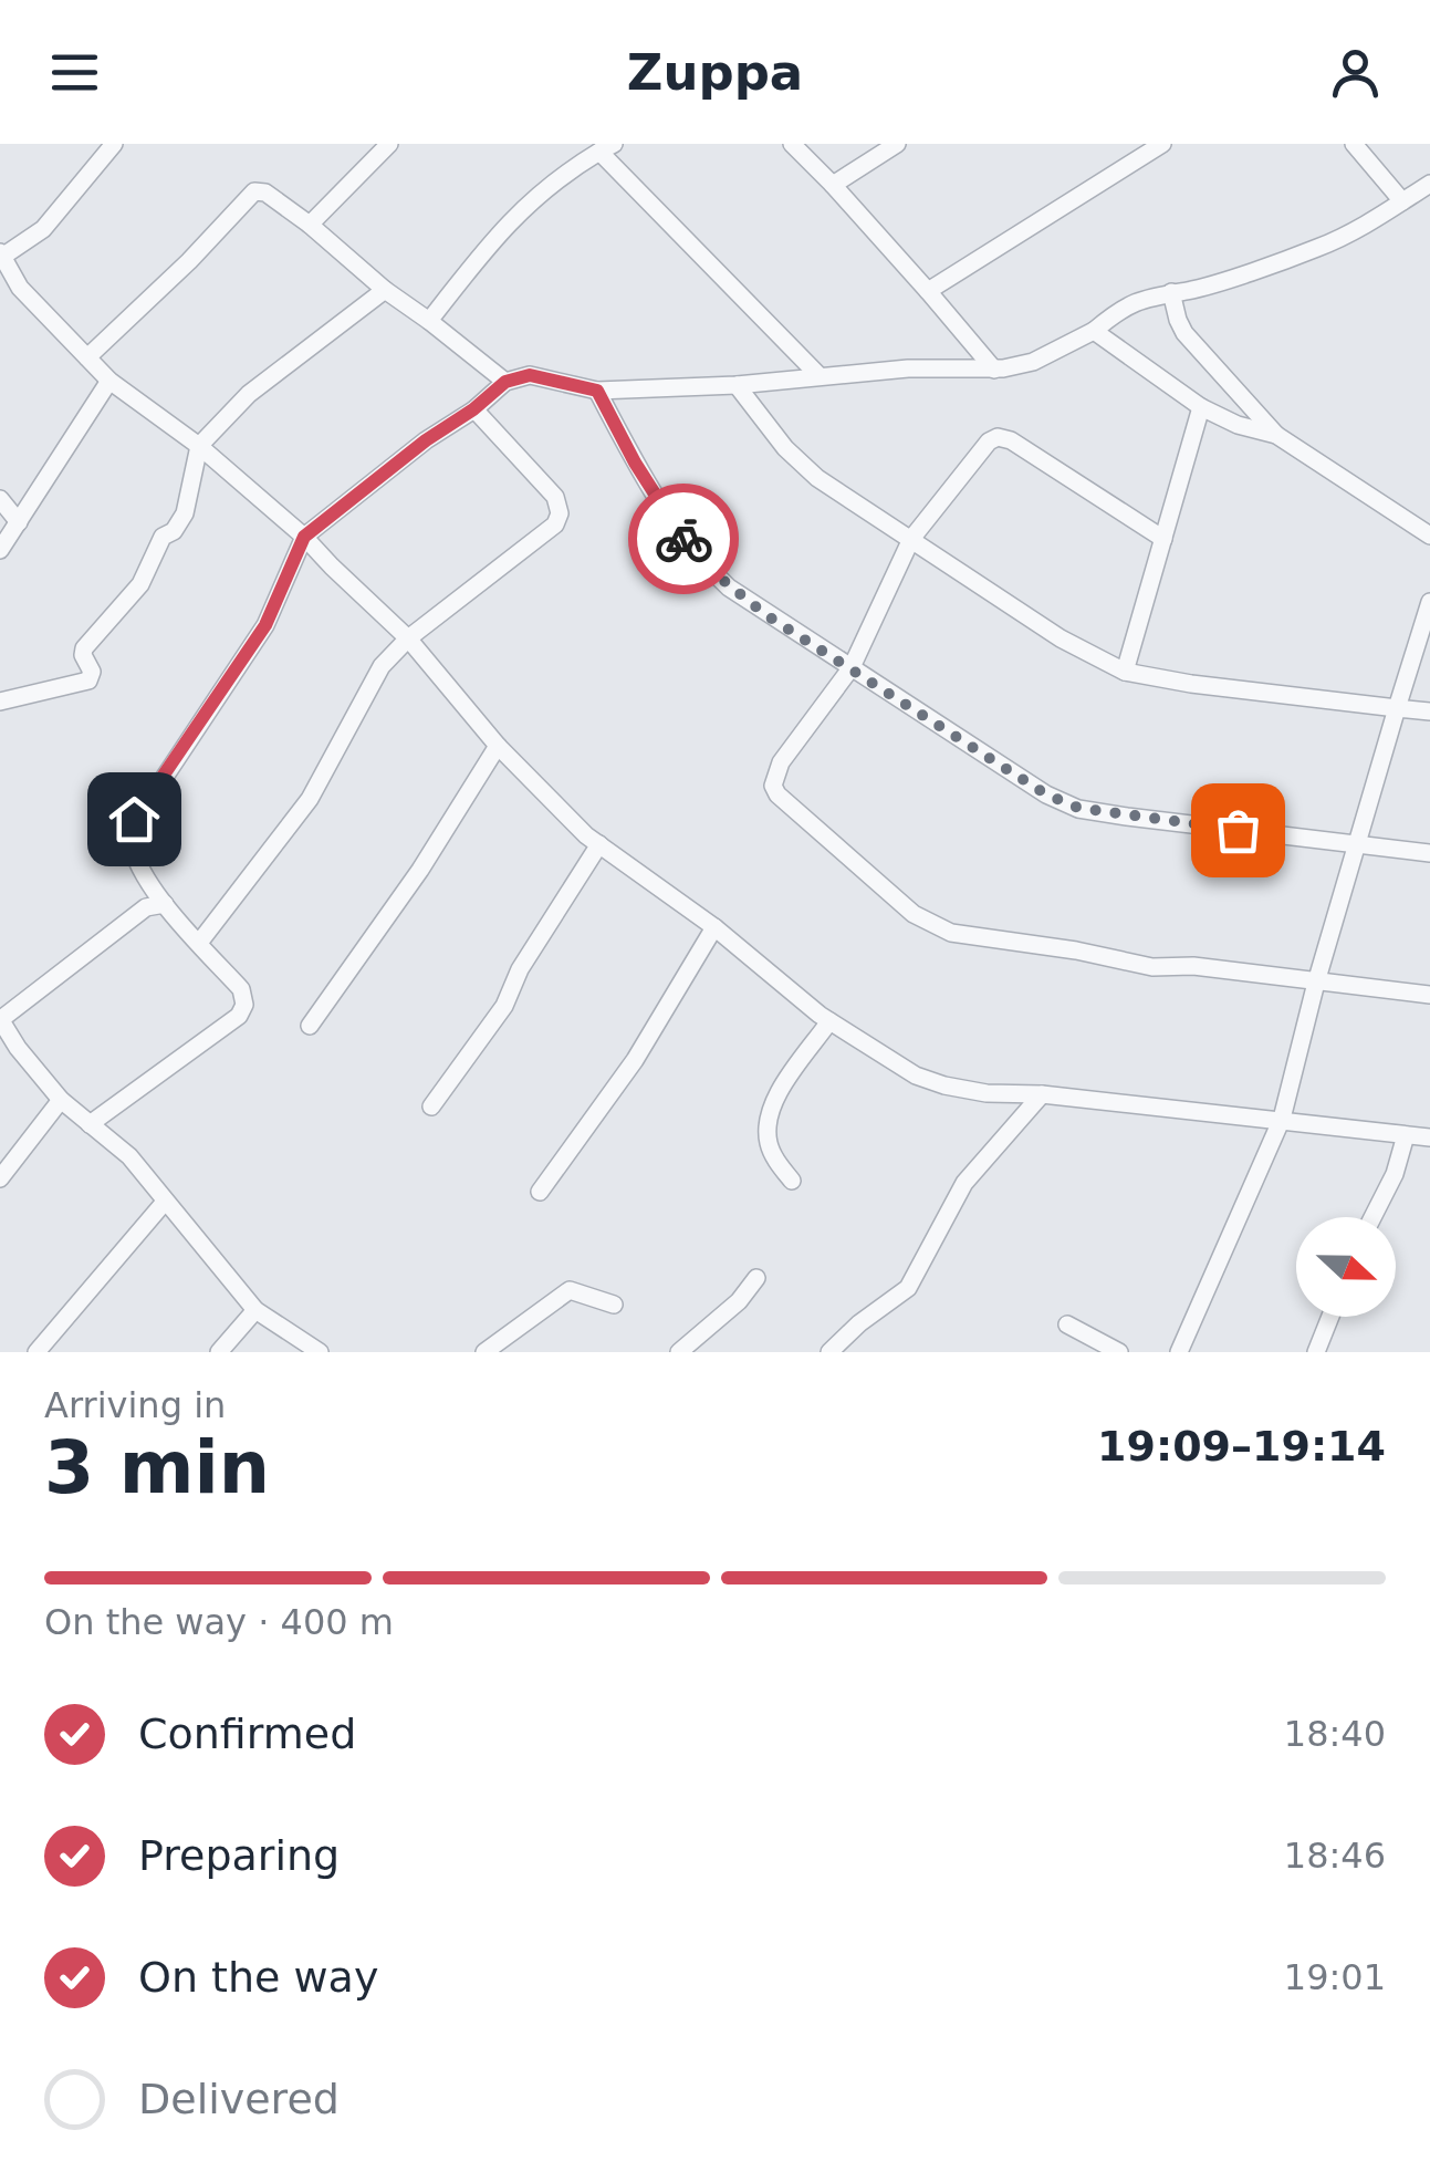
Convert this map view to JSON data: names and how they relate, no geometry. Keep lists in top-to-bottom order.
{
  "north": "right",
  "page": {
    "header": "Zuppa",
    "heading": ["3 min", "Arriving in", "19:09–19:14"],
    "bar": "On the way · 400 m",
    "list": [
      ["Confirmed", "18:40"],
      ["Preparing", "18:46"],
      ["On the way", "19:01"],
      "Delivered"
    ]
  }
}
